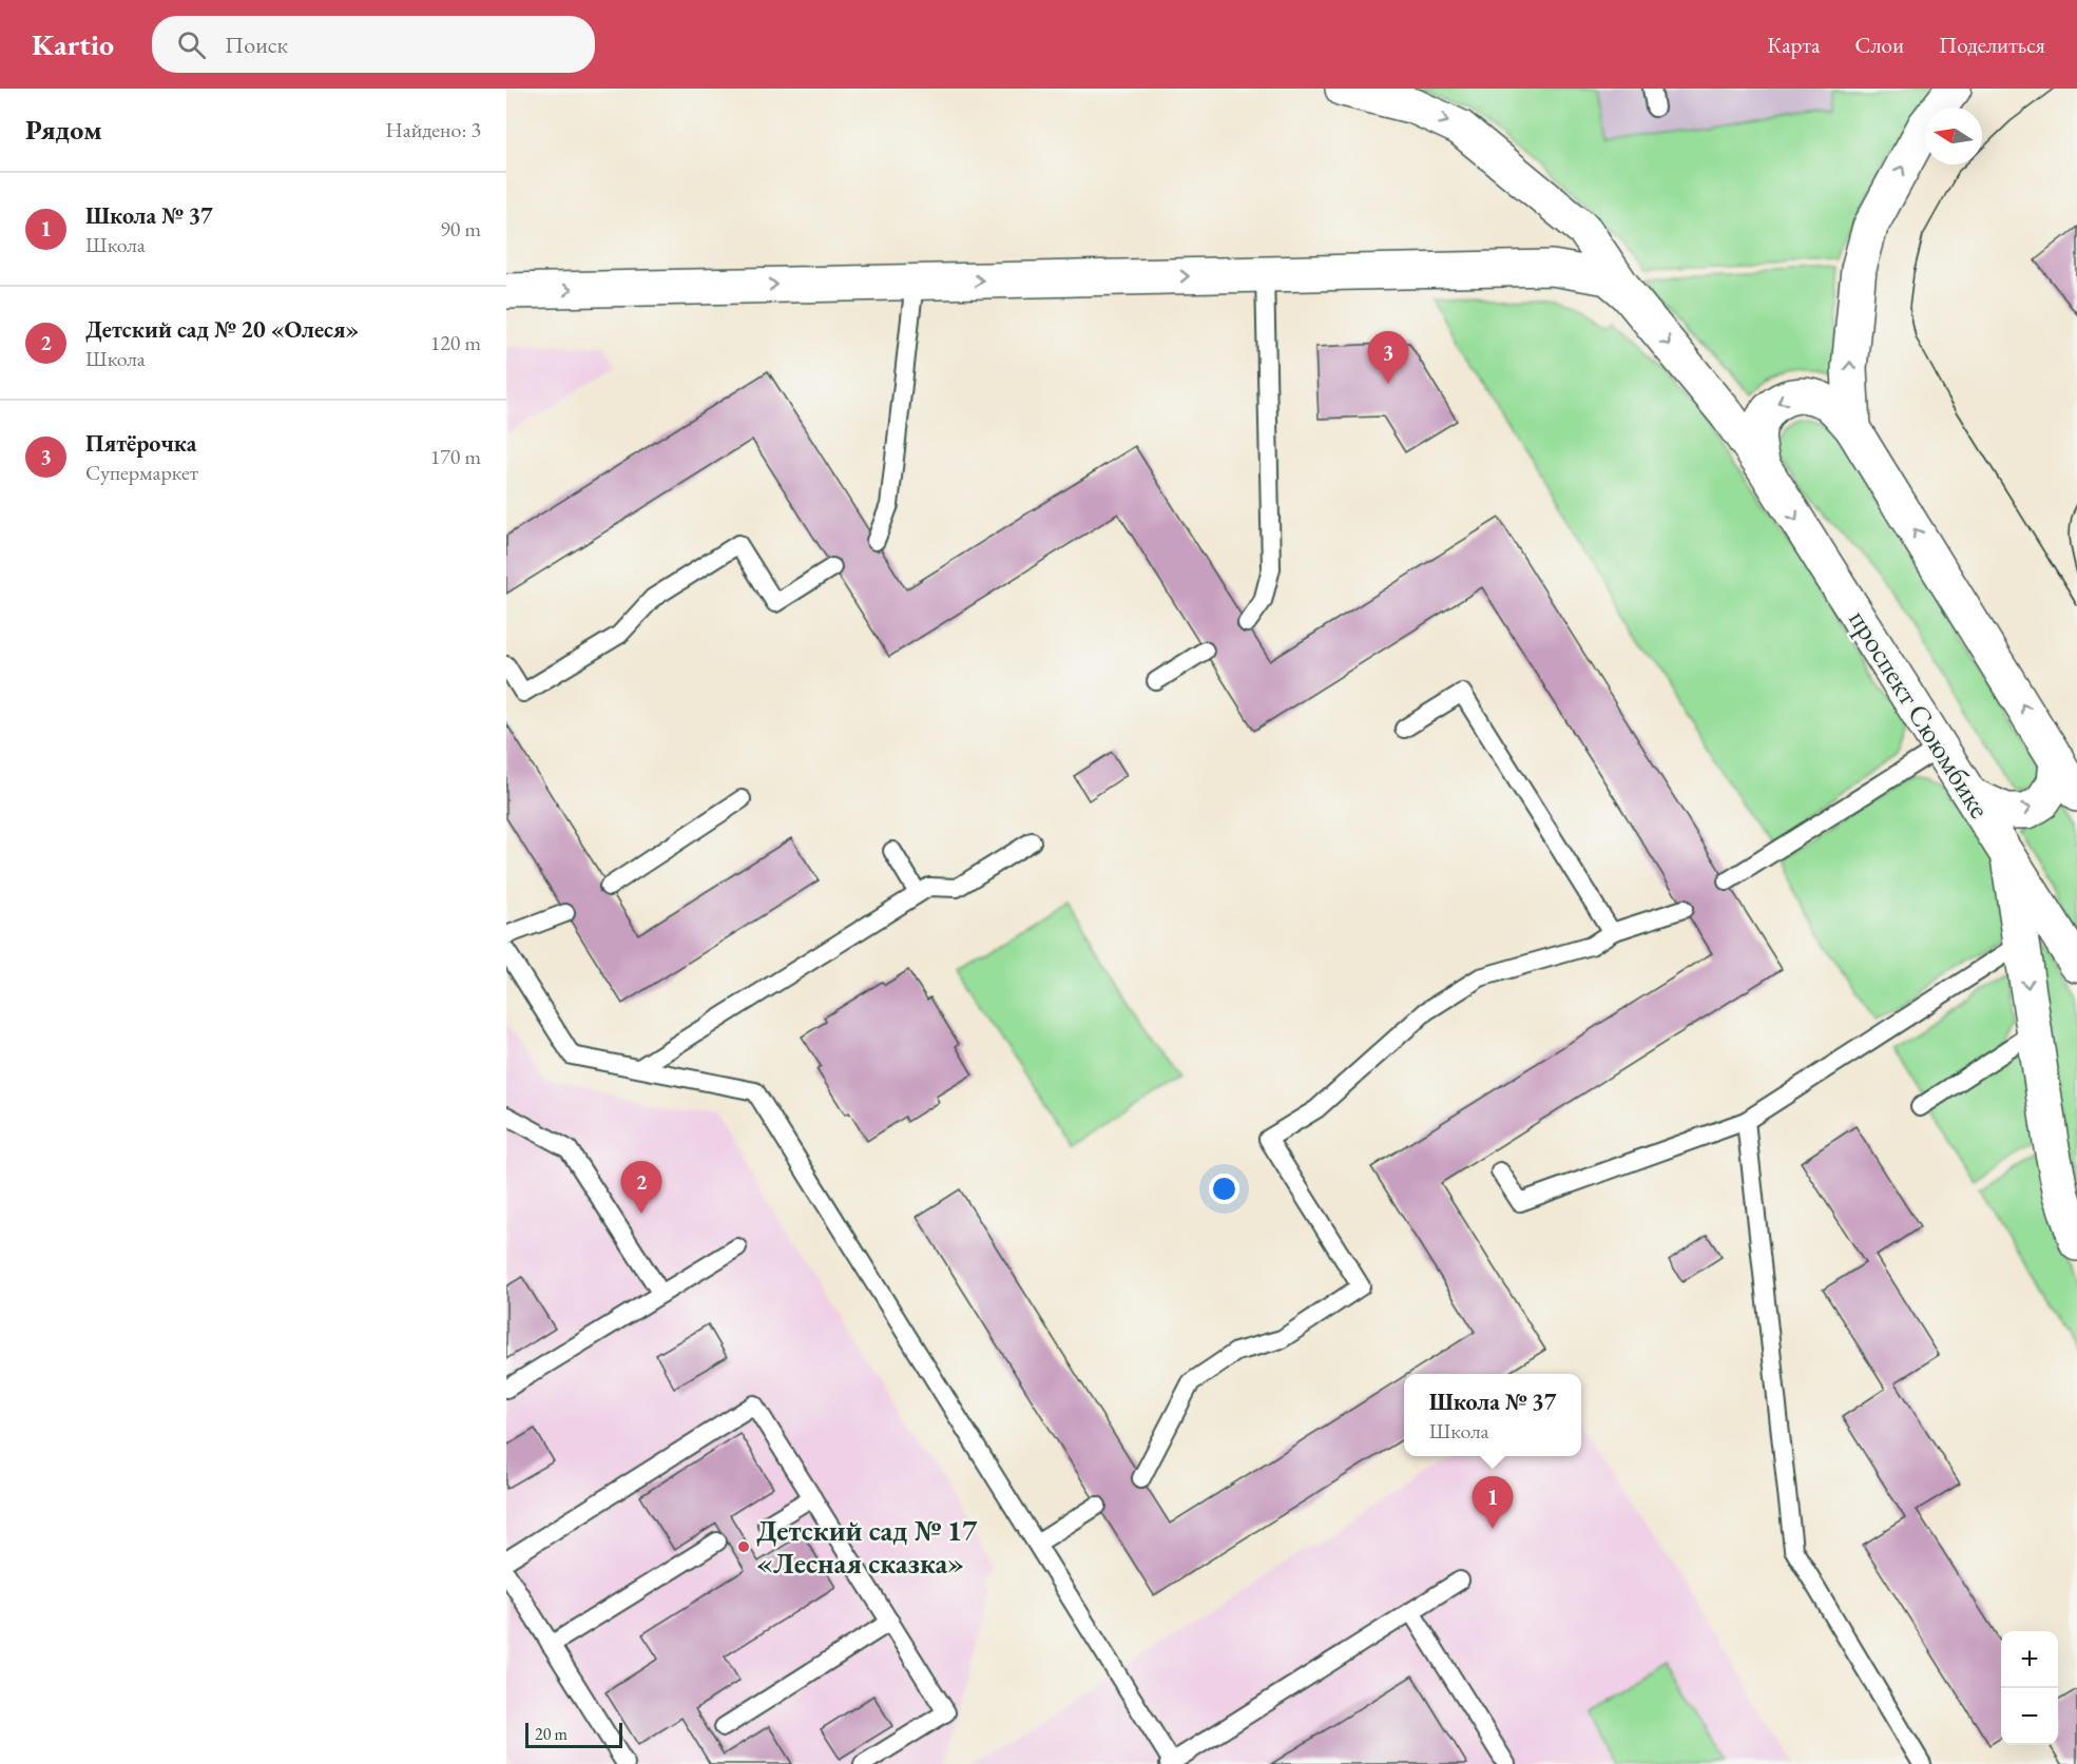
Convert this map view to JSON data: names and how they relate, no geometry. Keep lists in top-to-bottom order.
{
  "streets": {
    "main road": ["проспект Сююмбике"]
  },
  "places": ["Детский сад № 17 «Лесная сказка»"],
  "scale_bar": "20 m",
  "north": "left",
  "page": {
    "header": "Kartio",
    "search": "Поиск",
    "nav": ["Карта", "Слои", "Поделиться"],
    "heading": ["Рядом", "Найдено: 3"],
    "list": [
      {
        "mark": "1",
        "name": "Школа № 37",
        "note": "Школа",
        "value": "90 m"
      },
      {
        "mark": "2",
        "name": "Детский сад № 20 «Олеся»",
        "note": "Школа",
        "value": "120 m"
      },
      {
        "mark": "3",
        "name": "Пятёрочка",
        "note": "Супермаркет",
        "value": "170 m"
      }
    ],
    "pins": ["3", "2", "1"],
    "popup": ["Школа № 37", "Школа"],
    "map_buttons": ["+", "−"],
    "scale": "20 m"
  }
}
